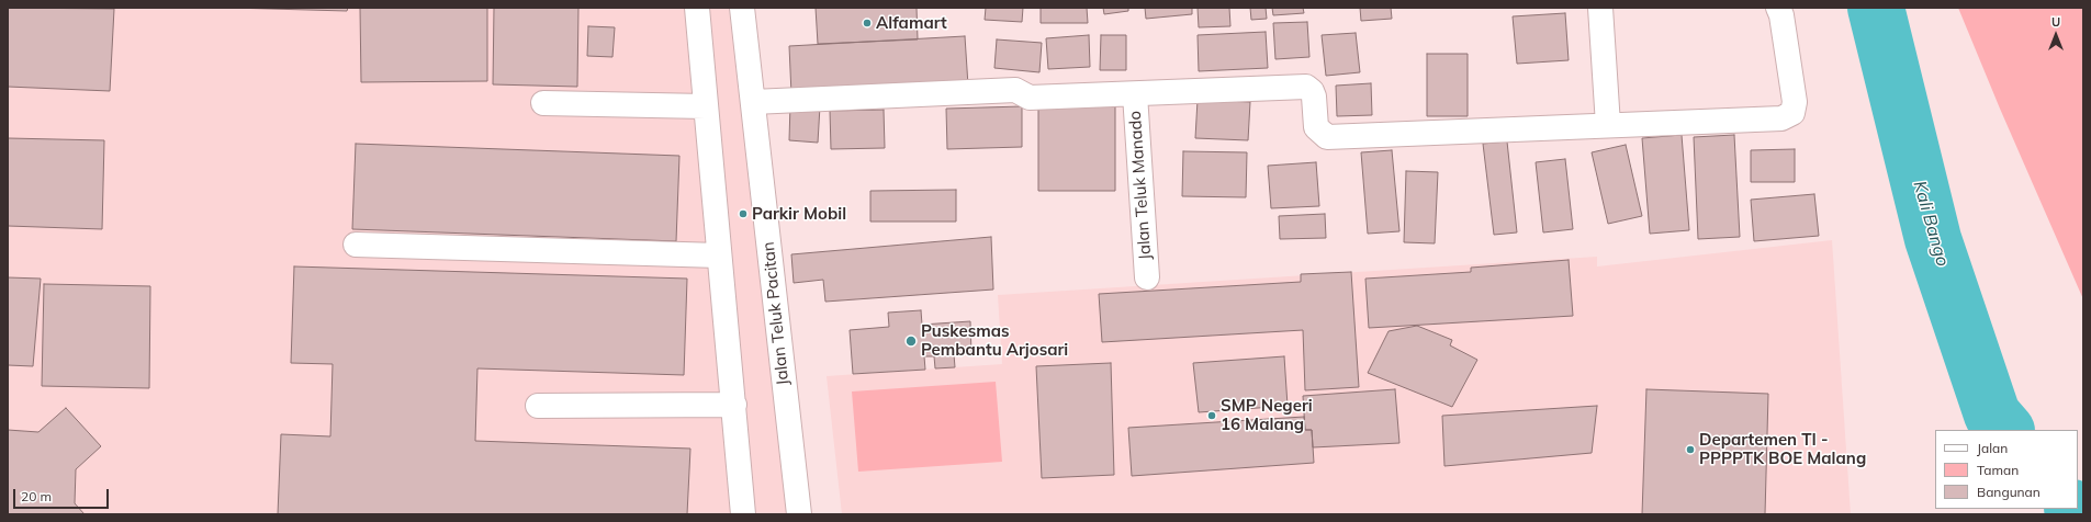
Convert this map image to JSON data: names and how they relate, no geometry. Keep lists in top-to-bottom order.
{
  "streets": {
    "street": ["Jalan Teluk Manado", "Jalan Teluk Pacitan"]
  },
  "water": ["Kali Bango"],
  "places": [
    "Alfamart",
    "Parkir Mobil",
    "Puskesmas Pembantu Arjosari",
    "SMP Negeri 16 Malang",
    "Departemen TI - PPPPTK BOE Malang"
  ],
  "legend": ["Jalan", "Taman", "Bangunan"],
  "scale_bar": "20 m",
  "north": "top"
}
